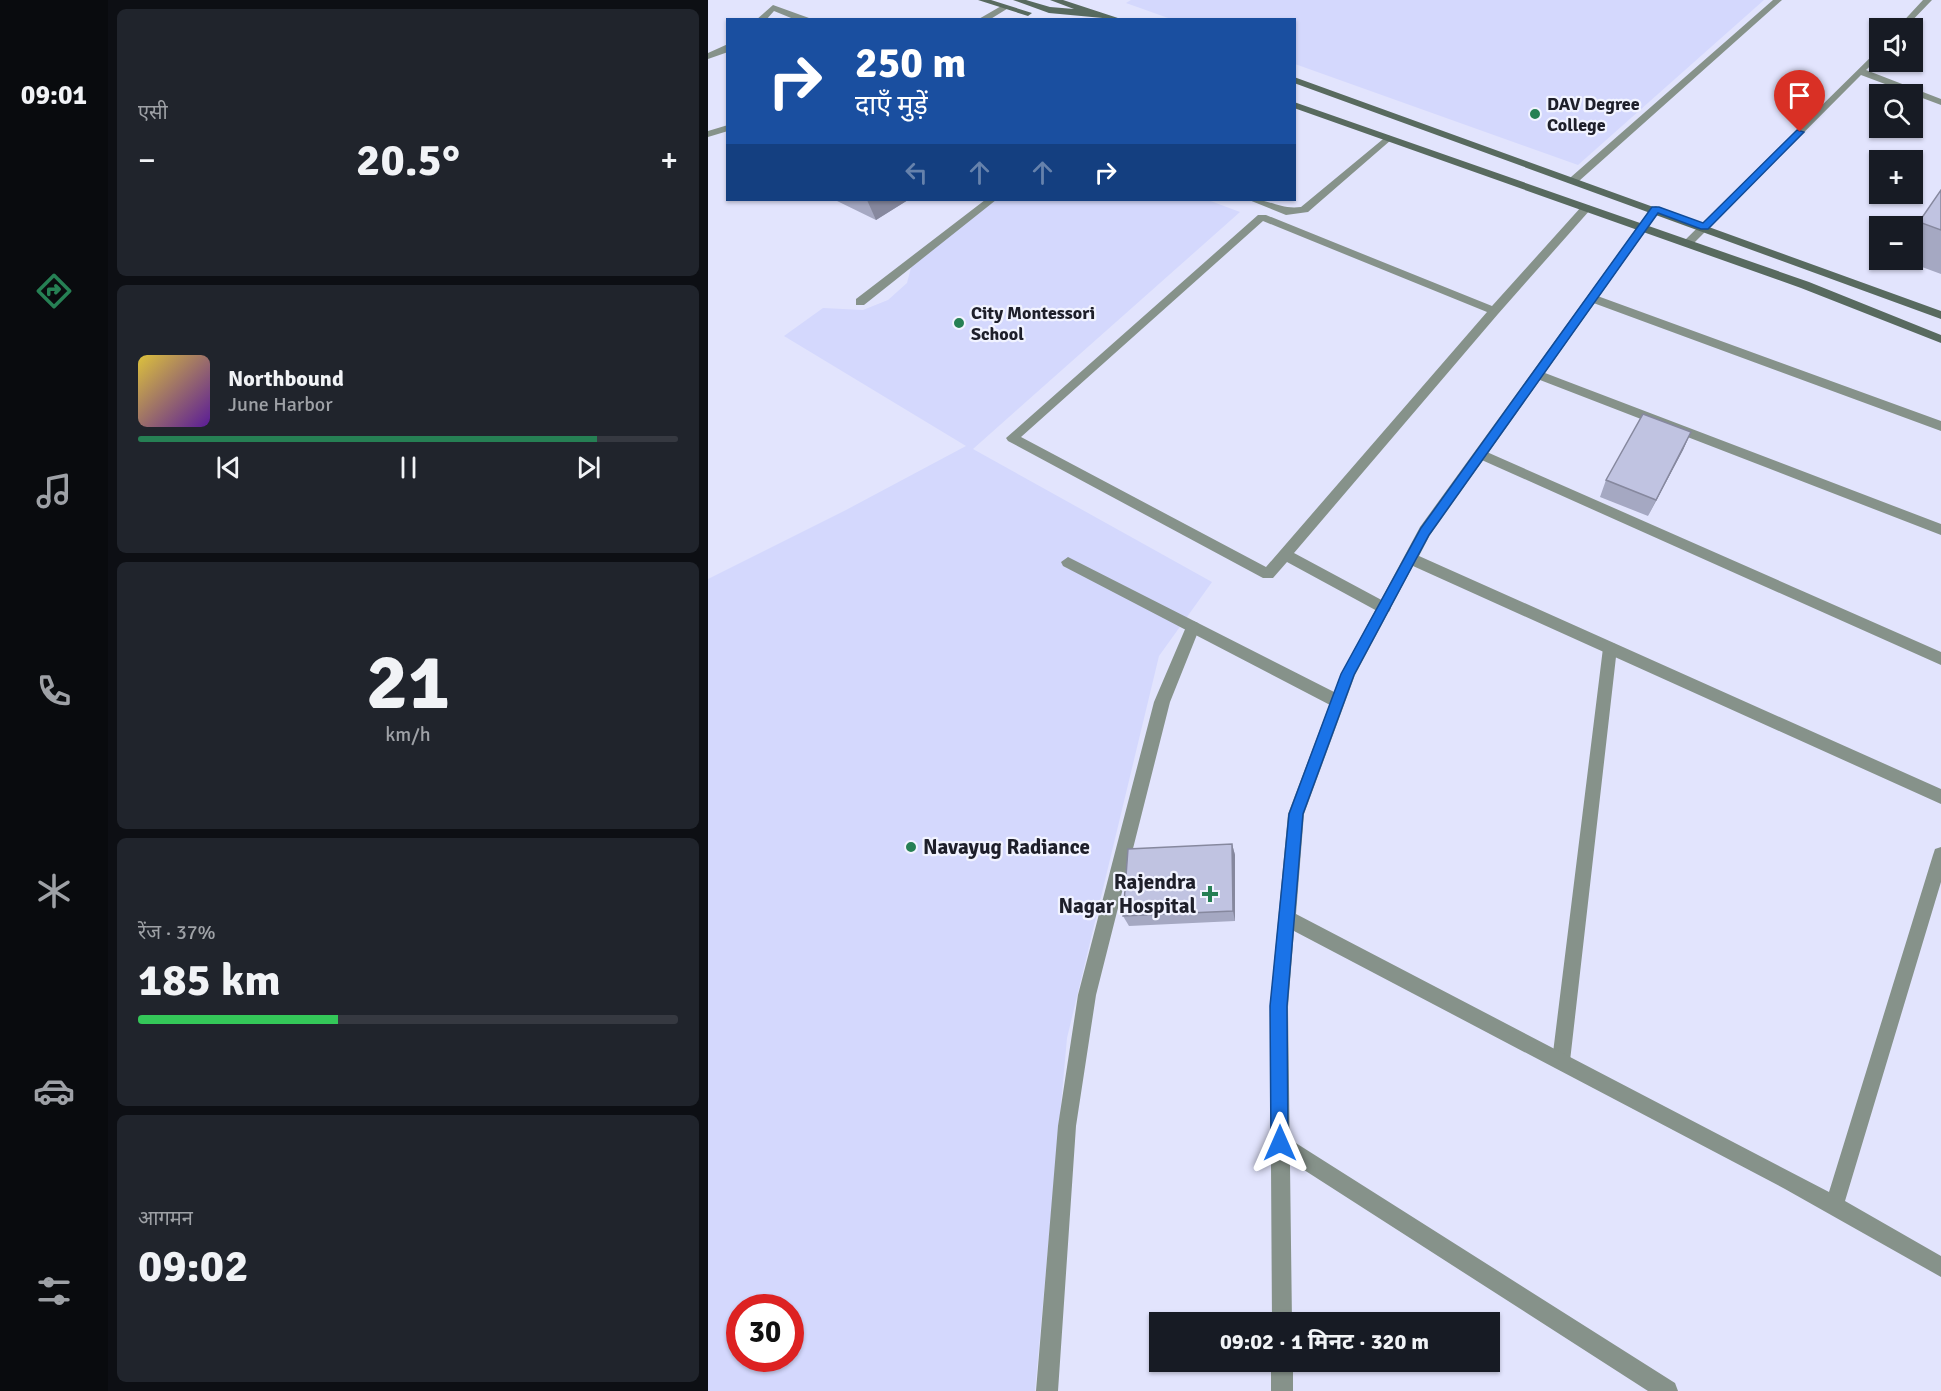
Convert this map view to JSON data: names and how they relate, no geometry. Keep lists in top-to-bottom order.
{
  "places": {
    "other": ["DAV Degree College", "City Montessori School", "Navayug Radiance"],
    "health": ["Rajendra Nagar Hospital"]
  },
  "page": {
    "tabs": "09:01",
    "tile": [
      "एसी",
      ["21", "km/h"],
      ["रेंज · 37%", "185 km"],
      ["आगमन", "09:02"]
    ],
    "map_buttons": ["+", "−"],
    "turn": ["250 m", "दाएँ मुड़ें"],
    "heat": ["−", "20.5°", "+"],
    "song": ["Northbound", "June Harbor"],
    "limit": "30",
    "trip": "09:02 · 1 मिनट · 320 m"
  }
}
